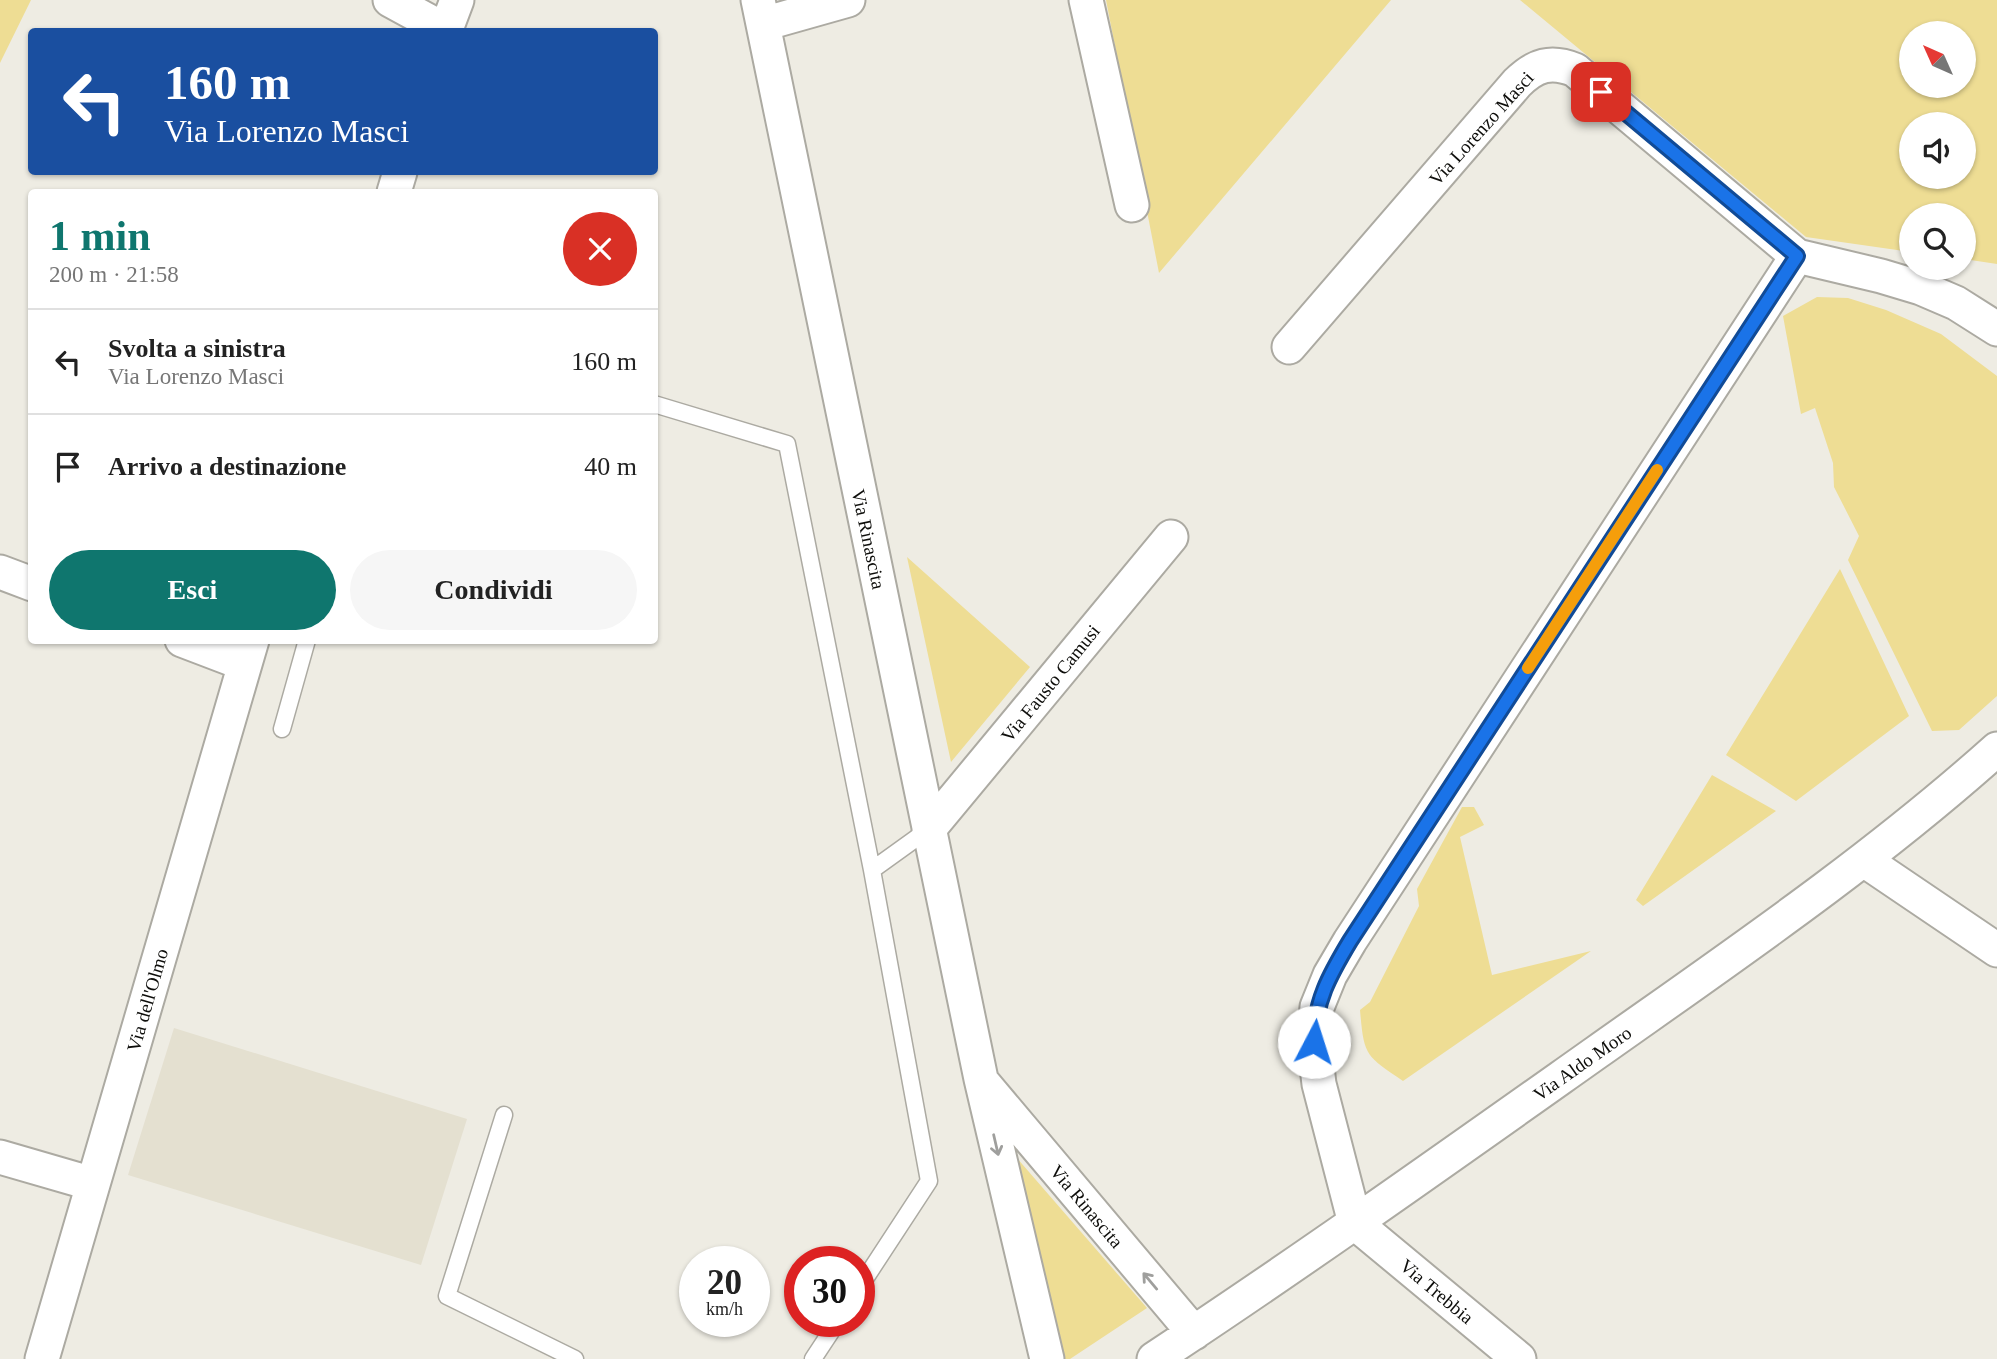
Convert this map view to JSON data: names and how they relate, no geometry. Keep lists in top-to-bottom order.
{
  "streets": {
    "street": [
      "Via Lorenzo Masci",
      "Via Rinascita",
      "Via Fausto Camusi",
      "Via dell'Olmo",
      "Via Aldo Moro",
      "Via Trebbia"
    ]
  },
  "crossings": [
    ["Via Rinascita", "Via Fausto Camusi"],
    ["Via Rinascita", "Via Aldo Moro"],
    ["Via Aldo Moro", "Via Trebbia"]
  ],
  "north": "top left",
  "page": {
    "turn": ["160 m", "Via Lorenzo Masci"],
    "heading": ["1 min", "200 m · 21:58"],
    "list": [
      {
        "name": "Svolta a sinistra",
        "note": "Via Lorenzo Masci",
        "value": "160 m"
      },
      {
        "name": "Arrivo a destinazione",
        "value": "40 m"
      }
    ],
    "buttons": ["Esci", "Condividi"],
    "speed": "20 km/h",
    "limit": "30"
  }
}
